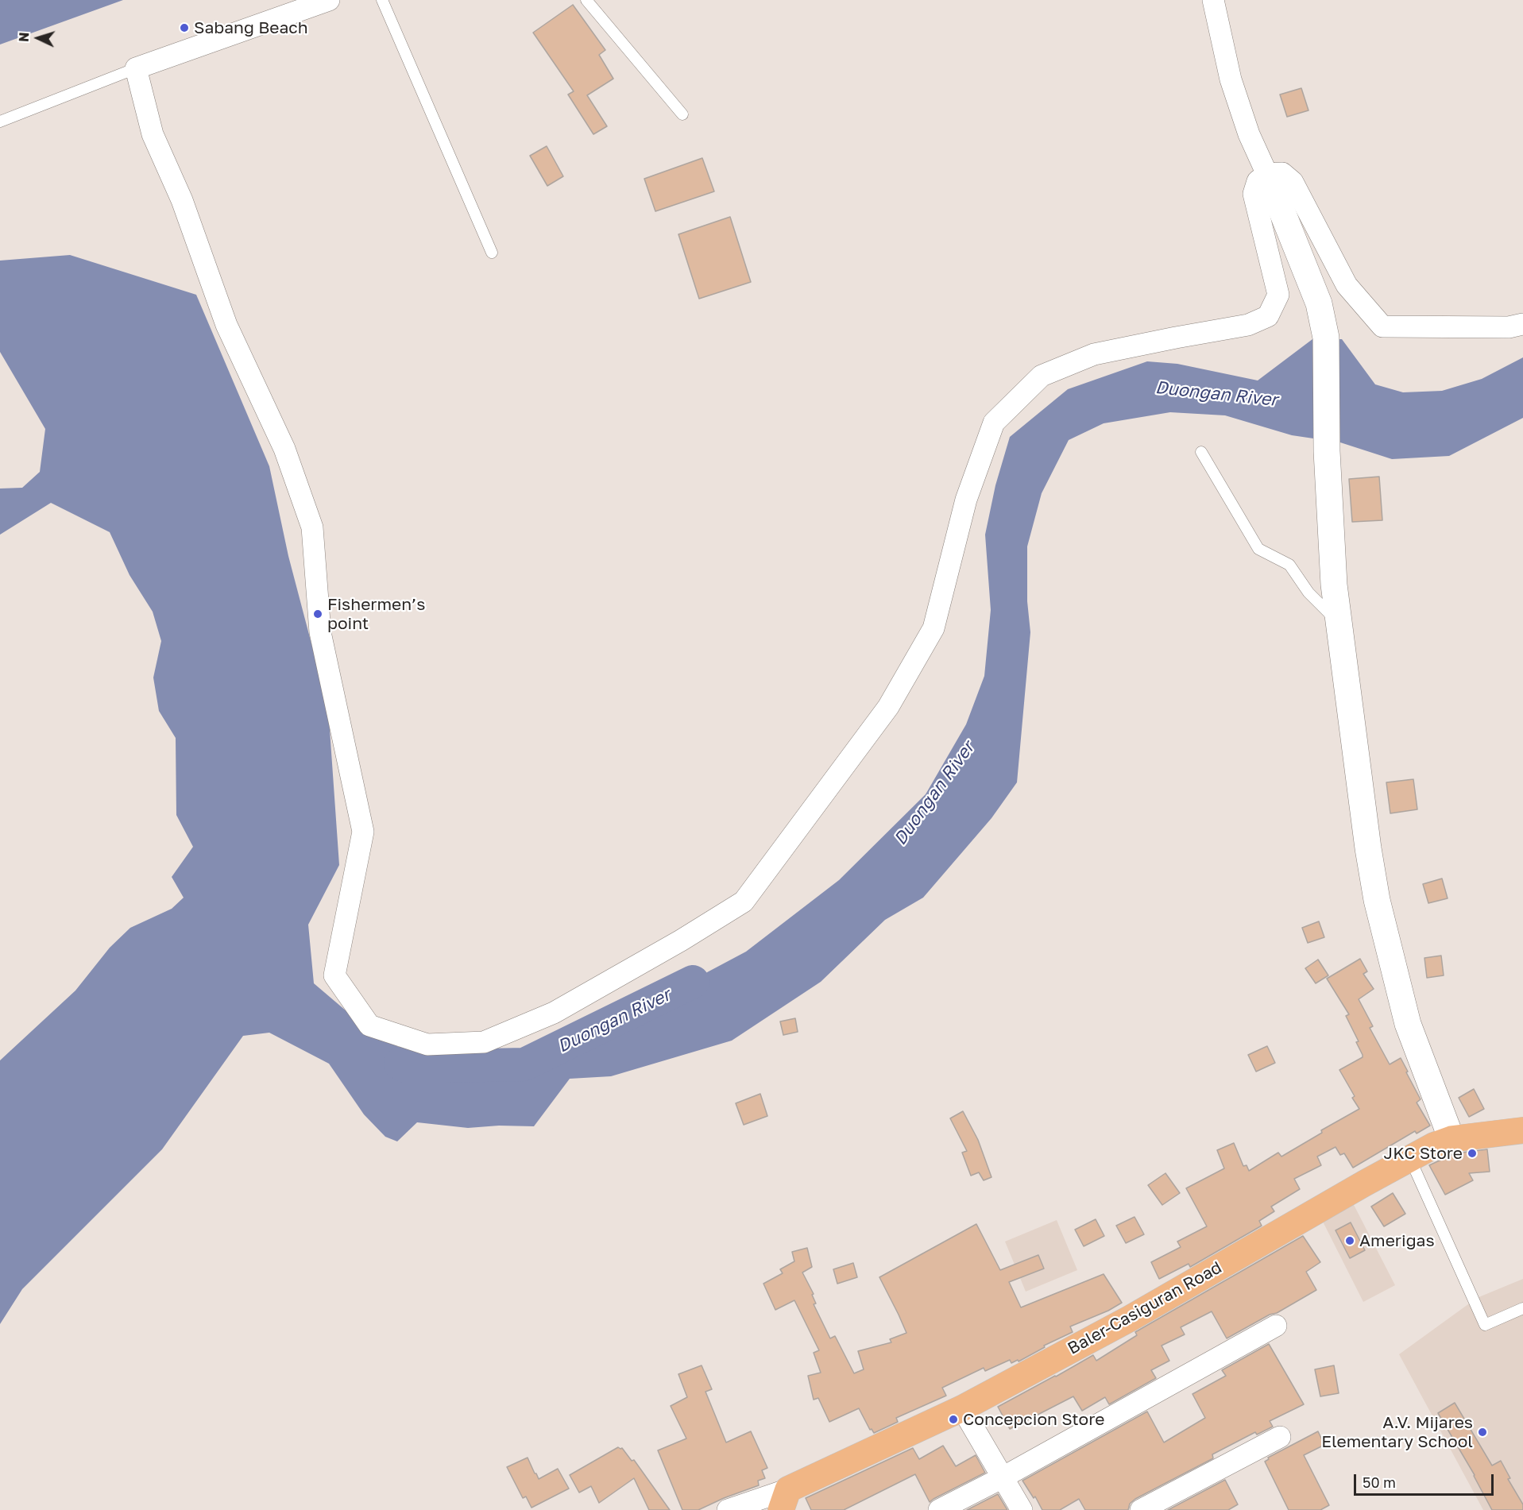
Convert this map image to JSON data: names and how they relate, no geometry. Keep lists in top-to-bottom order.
{
  "streets": {
    "main road": ["Baler-Casiguran Road"]
  },
  "water": ["Duongan River"],
  "places": [
    "Sabang Beach",
    "Fishermen’s point",
    "JKC Store",
    "Amerigas",
    "Concepcion Store",
    "A.V. Mijares Elementary School"
  ],
  "scale_bar": "50 m",
  "north": "left"
}
